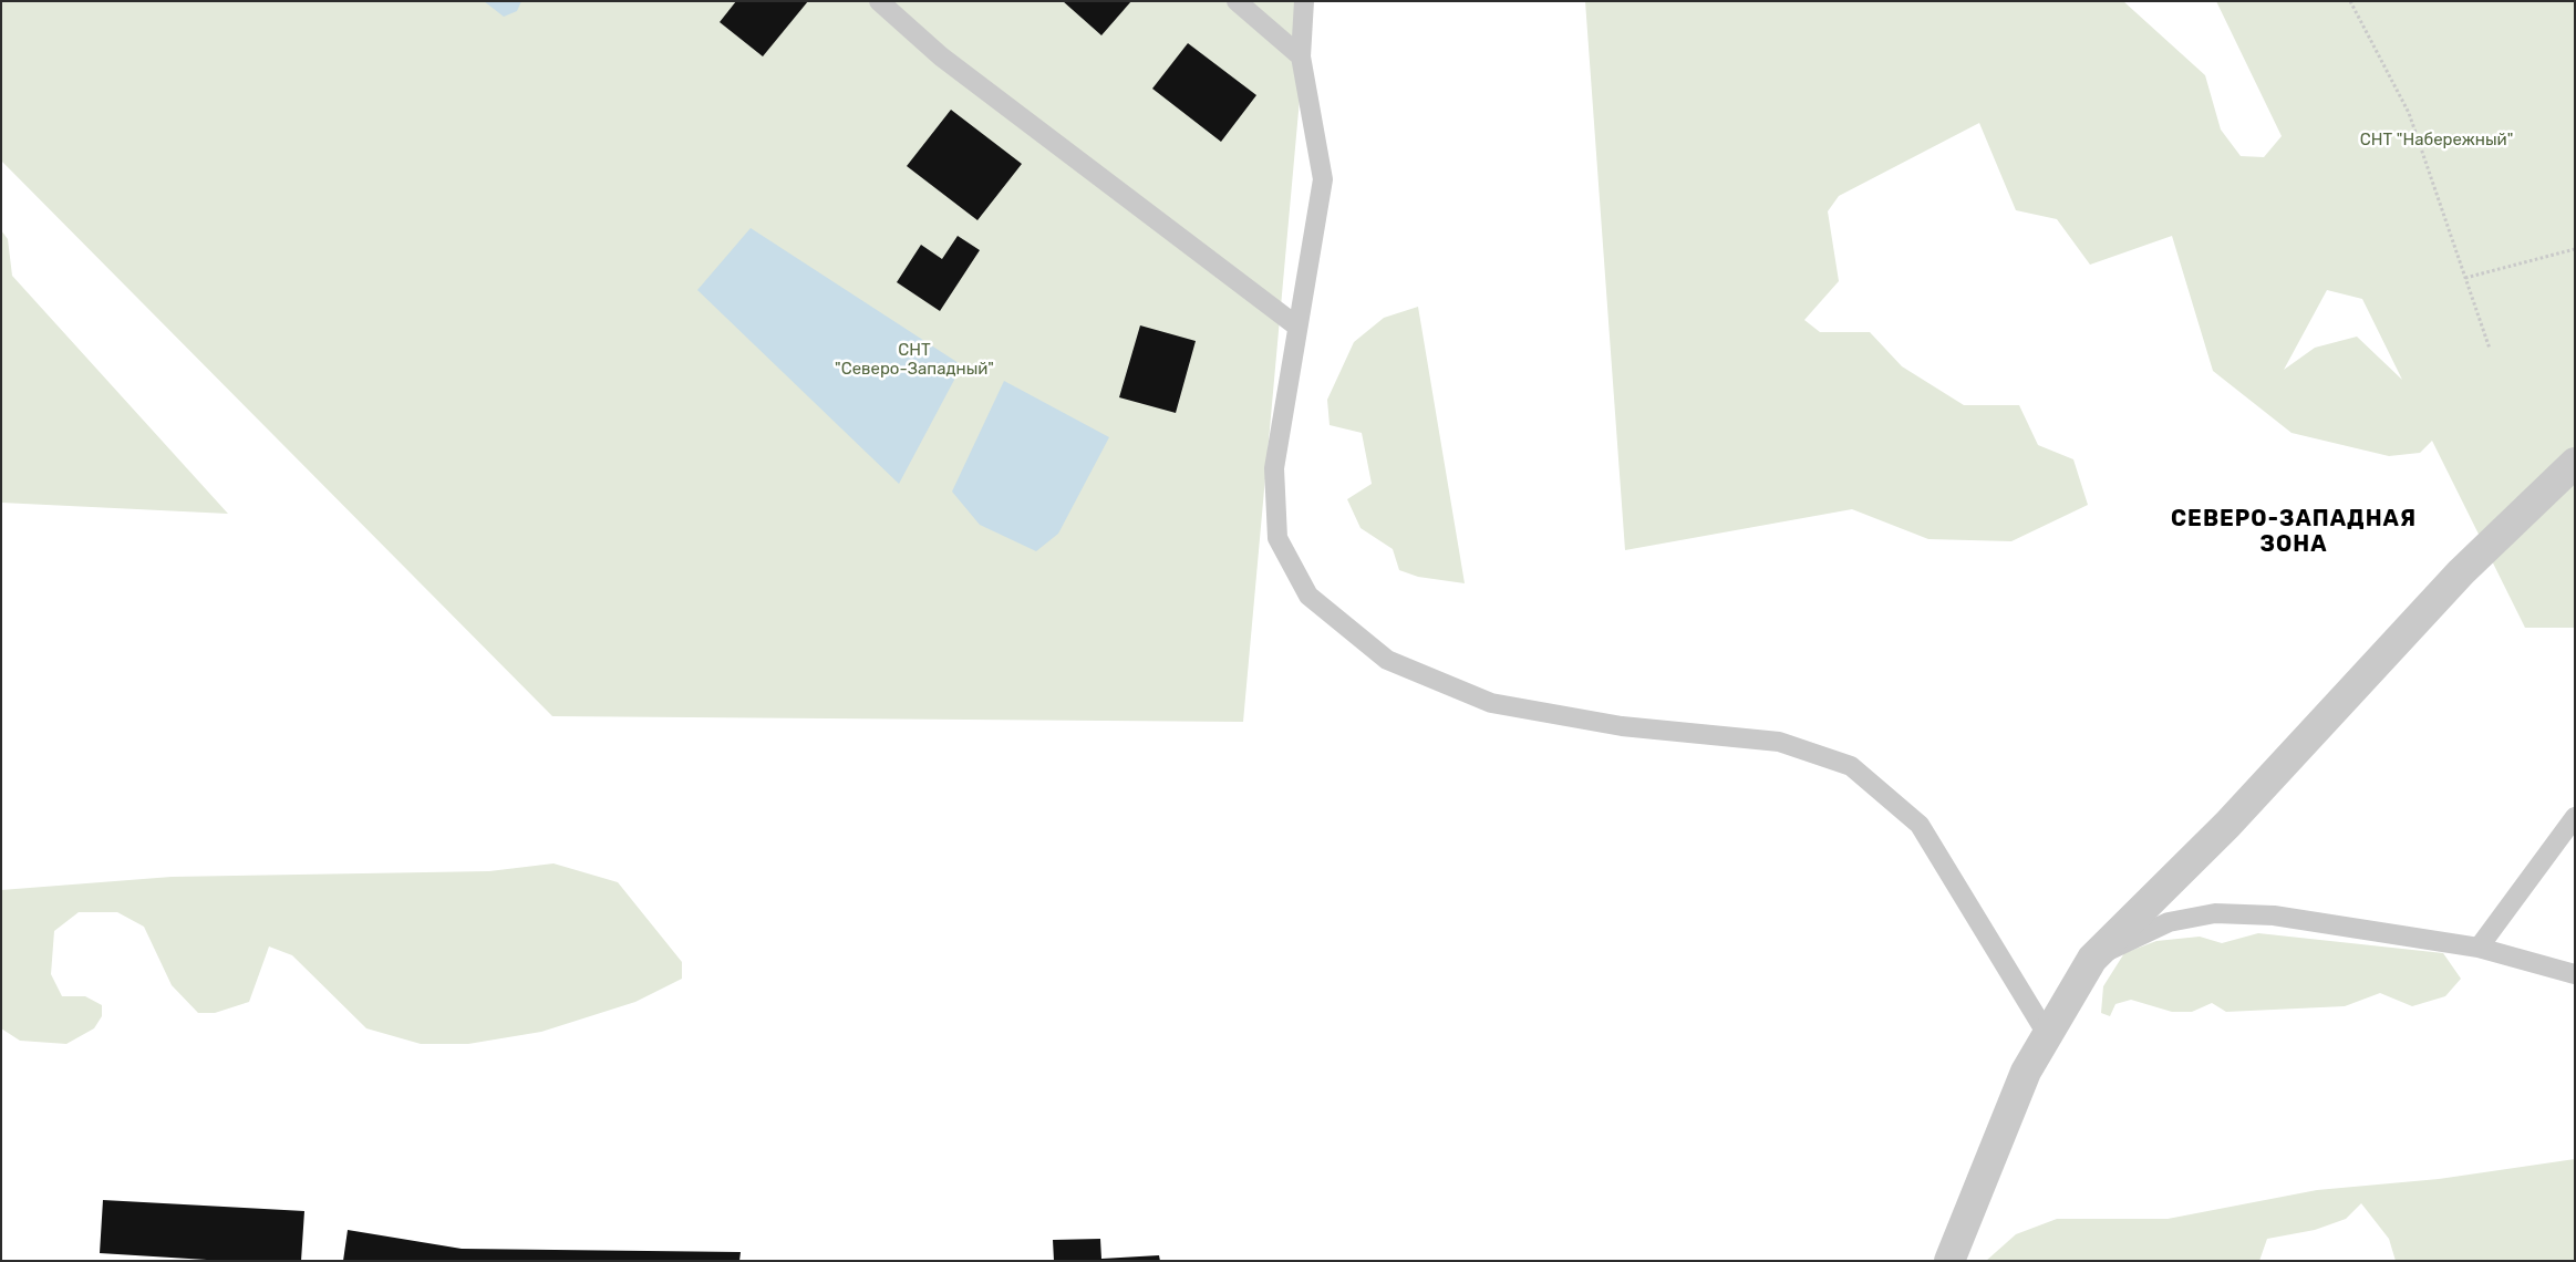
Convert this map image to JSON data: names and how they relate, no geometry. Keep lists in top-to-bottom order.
{
  "districts": ["СЕВЕРО-ЗАПАДНАЯ ЗОНА"],
  "parks": ["СНТ \"Набережный\"", "СНТ \"Северо-Западный\""]
}
